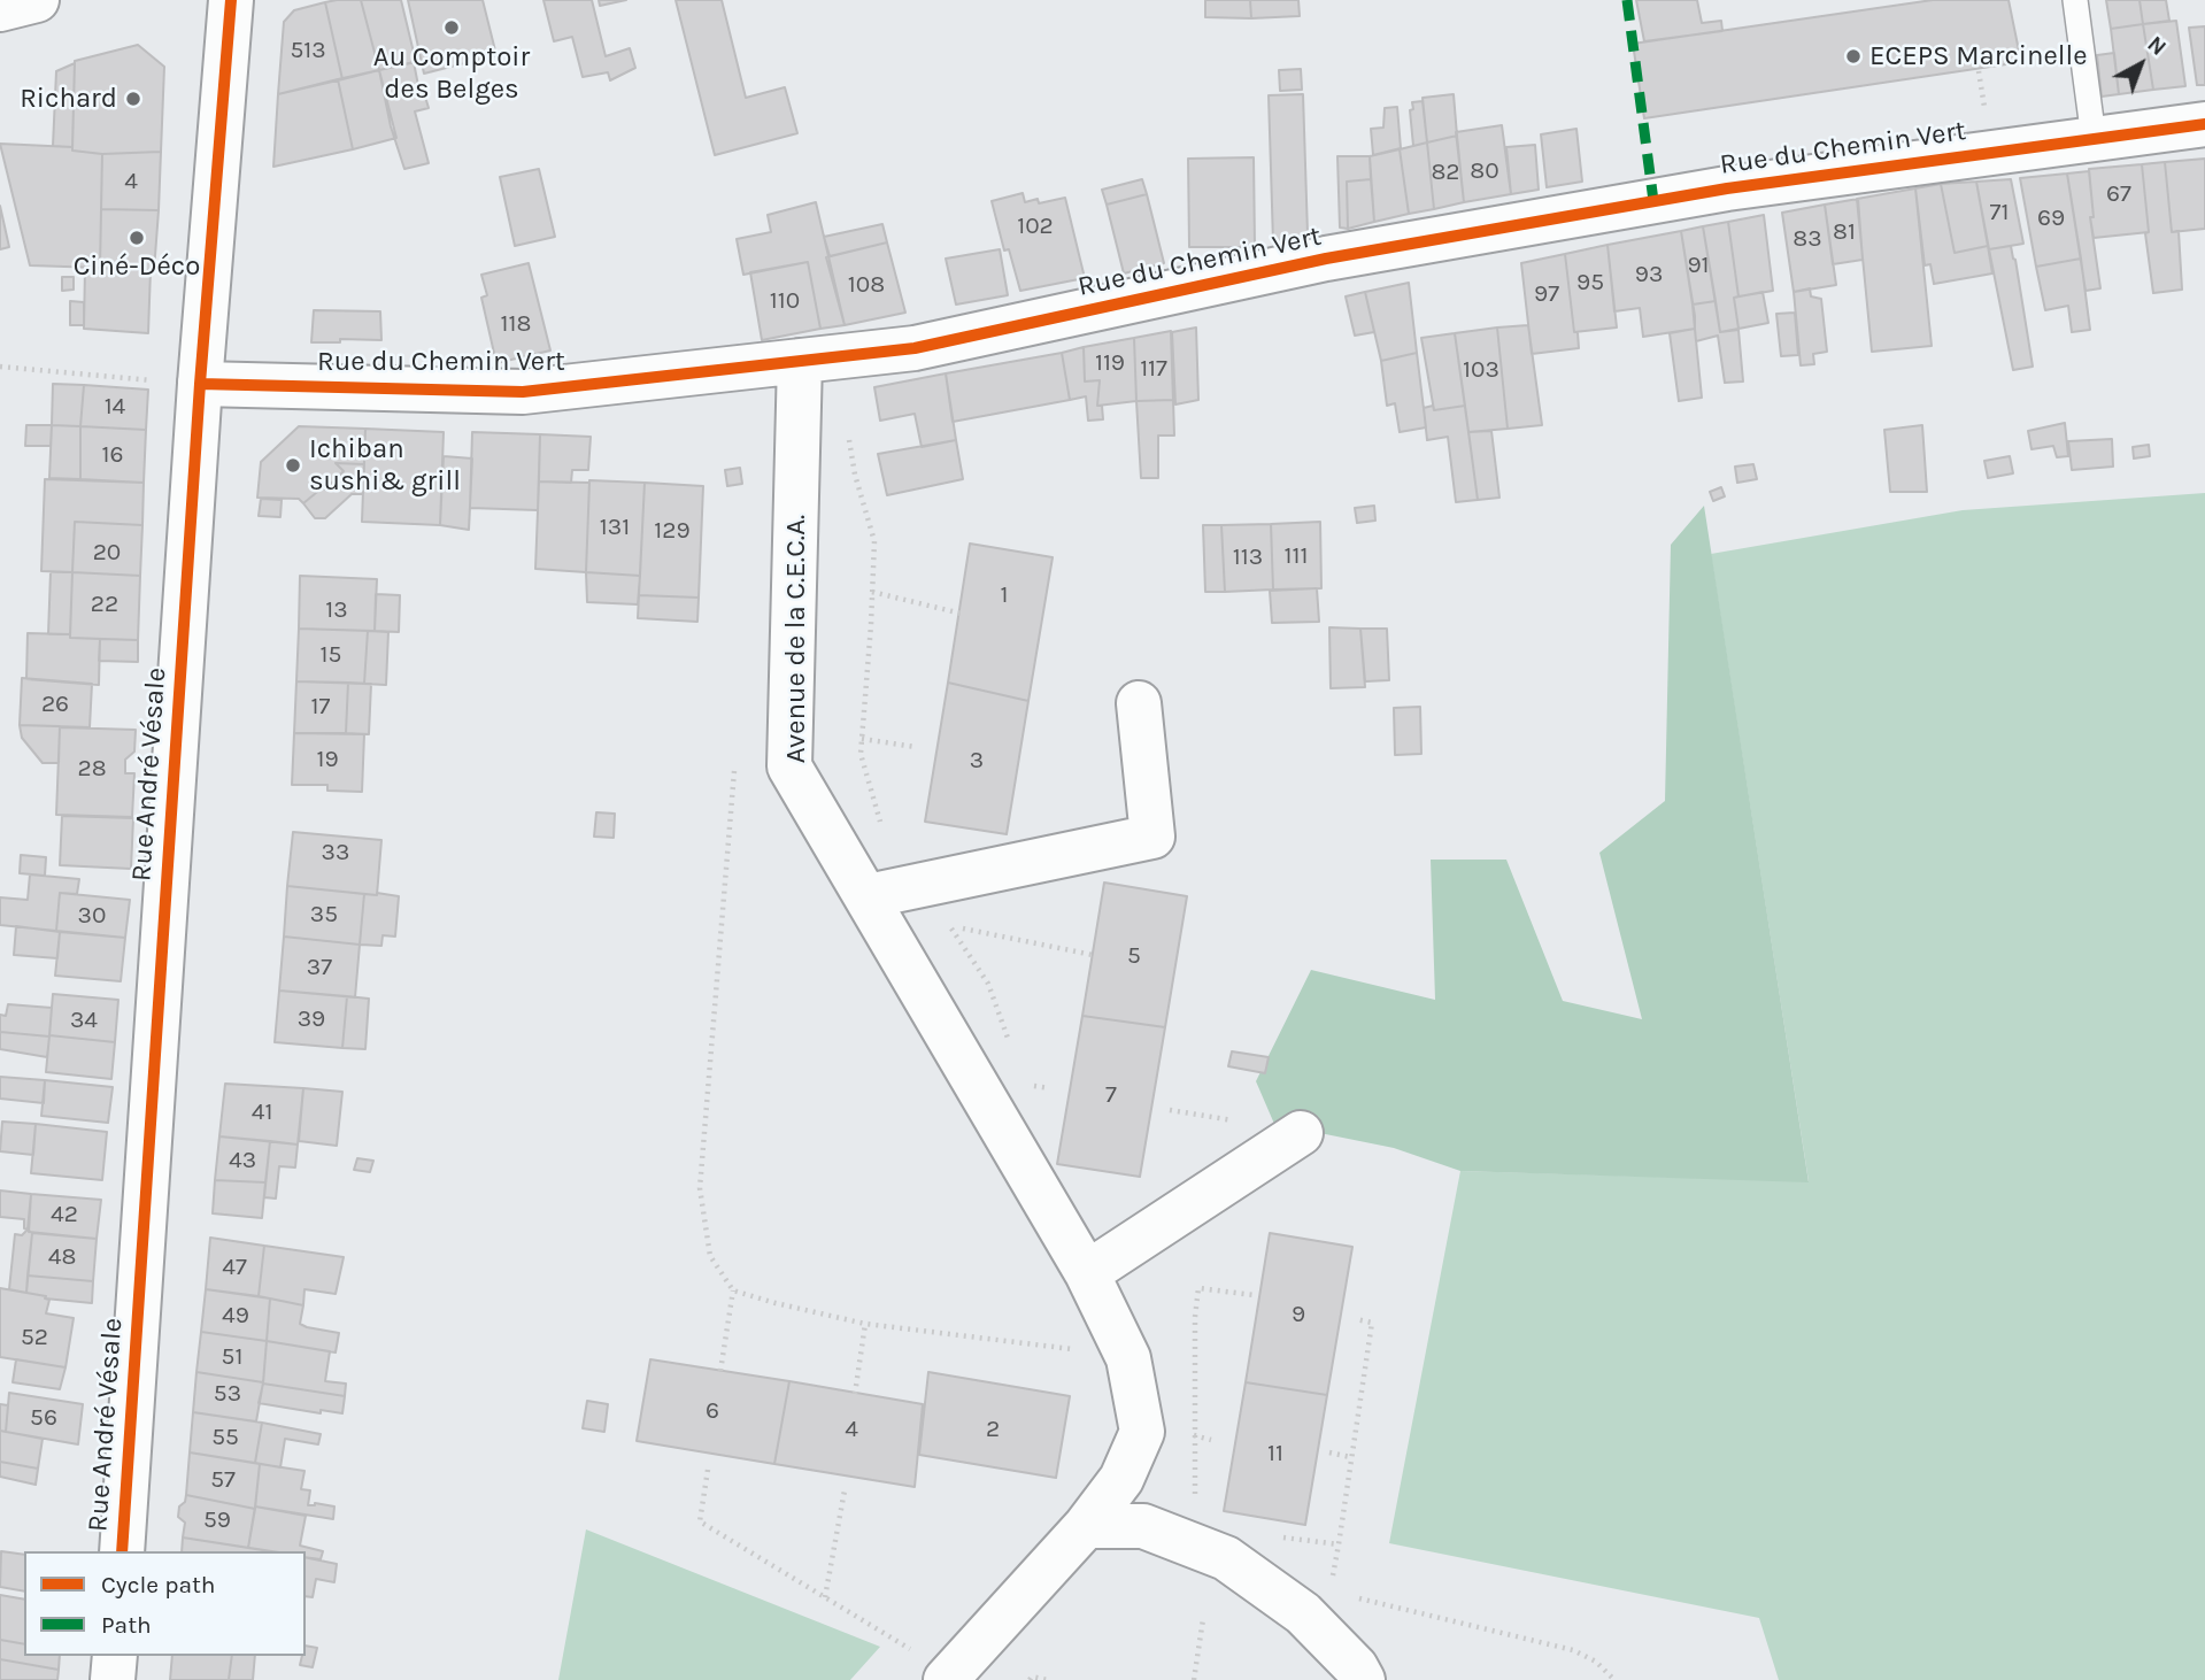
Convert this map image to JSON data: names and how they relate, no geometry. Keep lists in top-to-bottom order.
{
  "streets": {
    "street": ["Rue du Chemin Vert", "Avenue de la C.E.C.A.", "Rue André Vésale"]
  },
  "crossings": [
    ["Rue du Chemin Vert", "Avenue de la C.E.C.A."],
    ["Rue du Chemin Vert", "Rue André Vésale"]
  ],
  "places": [
    "Au Comptoir des Belges",
    "ECEPS Marcinelle",
    "Richard",
    "Ciné-Déco",
    "Ichiban sushi& grill"
  ],
  "house_numbers": [
    "513",
    "80",
    "82",
    "4",
    "67",
    "71",
    "69",
    "102",
    "81",
    "83",
    "91",
    "93",
    "95",
    "108",
    "97",
    "110",
    "118",
    "119",
    "117",
    "103",
    "14",
    "16",
    "131",
    "129",
    "20",
    "111",
    "113",
    "1",
    "22",
    "13",
    "15",
    "26",
    "17",
    "19",
    "3",
    "28",
    "33",
    "35",
    "30",
    "5",
    "37",
    "39",
    "34",
    "7",
    "41",
    "43",
    "42",
    "48",
    "47",
    "9",
    "49",
    "52",
    "51",
    "53",
    "6",
    "56",
    "4",
    "2",
    "55",
    "11",
    "57",
    "59"
  ],
  "legend": ["Cycle path", "Path"],
  "north": "top right"
}
